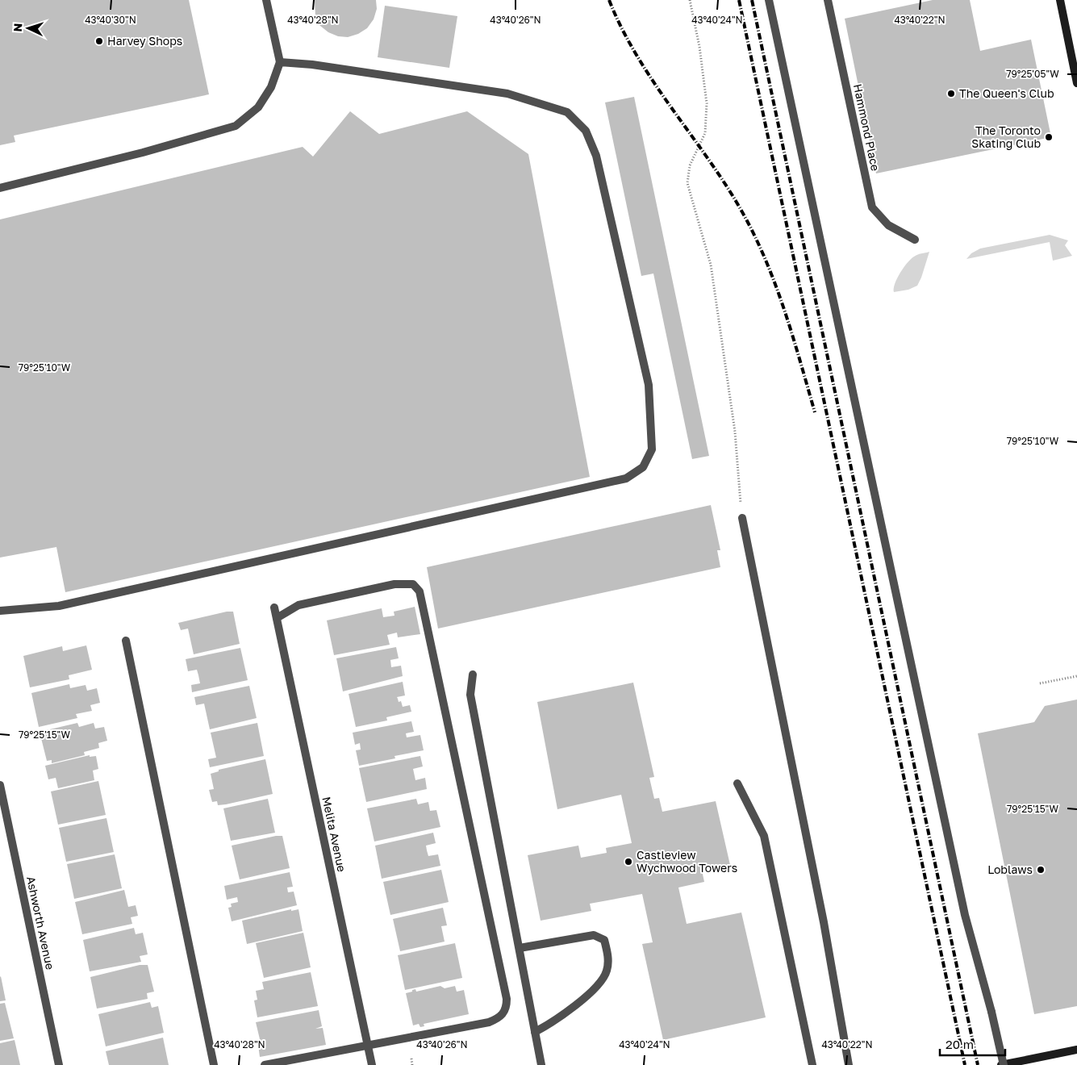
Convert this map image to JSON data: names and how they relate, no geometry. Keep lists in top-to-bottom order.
{
  "streets": {
    "street": ["Hammond Place", "Melita Avenue", "Ashworth Avenue"]
  },
  "places": [
    "Harvey Shops",
    "The Queen's Club",
    "The Toronto Skating Club",
    "Castleview Wychwood Towers",
    "Loblaws"
  ],
  "scale_bar": "20 m",
  "north": "left",
  "coordinates": [
    "43°40'30\"N",
    "43°40'28\"N",
    "43°40'26\"N",
    "43°40'24\"N",
    "43°40'22\"N",
    "79°25'05\"W",
    "79°25'10\"W",
    "79°25'15\"W"
  ]
}
